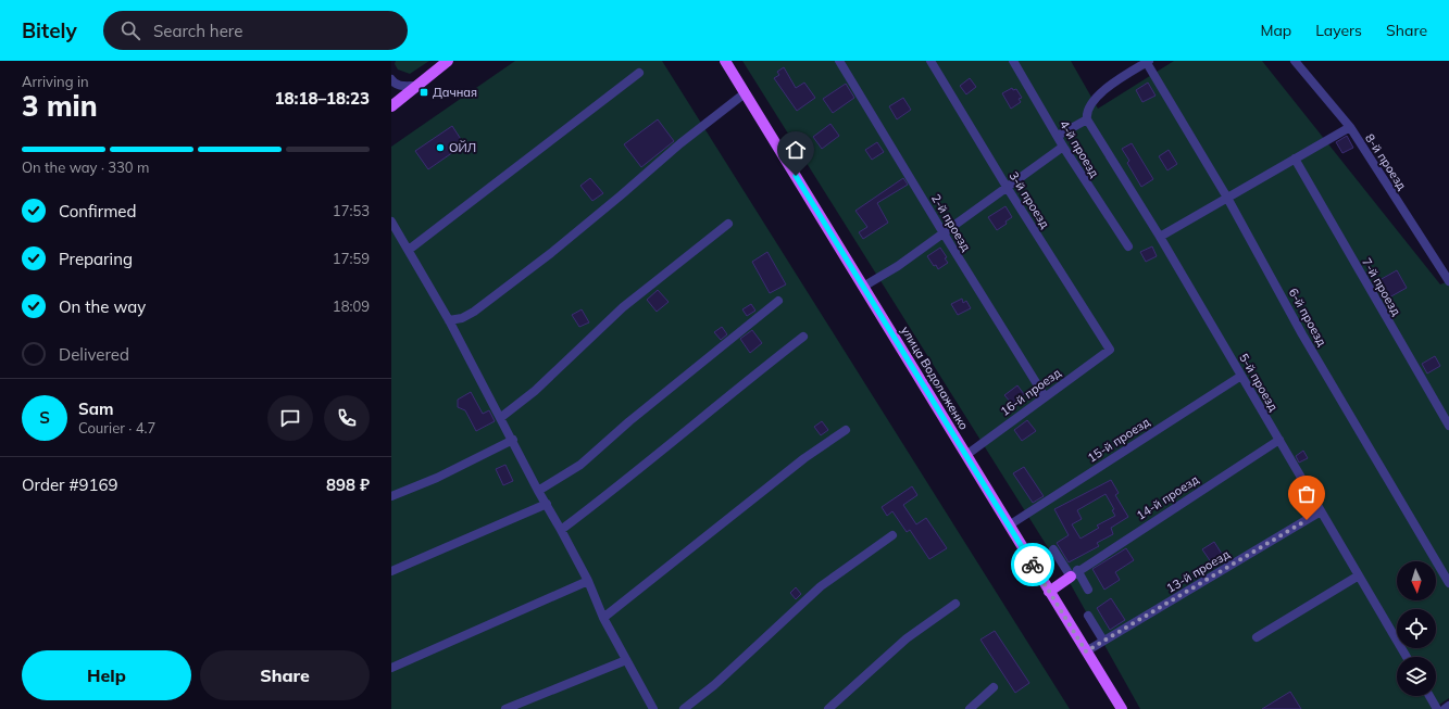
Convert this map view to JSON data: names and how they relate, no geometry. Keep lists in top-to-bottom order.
{
  "streets": {
    "main road": ["улица Водолаженко"],
    "street": [
      "4-й проезд",
      "8-й проезд",
      "3-й проезд",
      "2-й проезд",
      "7-й проезд",
      "6-й проезд",
      "5-й проезд",
      "16-й проезд",
      "15-й проезд",
      "14-й проезд",
      "13-й проезд"
    ]
  },
  "crossings": [
    ["3-й проезд", "16-й проезд"],
    ["2-й проезд", "16-й проезд"],
    ["улица Водолаженко", "16-й проезд"],
    ["улица Водолаженко", "15-й проезд"],
    ["улица Водолаженко", "13-й проезд"],
    ["5-й проезд", "15-й проезд"],
    ["5-й проезд", "14-й проезд"],
    ["5-й проезд", "13-й проезд"]
  ],
  "places": {
    "transit": ["Дачная"],
    "other": ["ОЙЛ"]
  },
  "north": "bottom",
  "page": {
    "header": "Bitely",
    "search": "Search here",
    "nav": ["Map", "Layers", "Share"],
    "heading": ["3 min", "Arriving in", "18:18–18:23"],
    "panel": [
      "Sam",
      "Courier · 4.7",
      "Order #9169",
      "898 ₽"
    ],
    "bar": "On the way · 330 m",
    "list": [
      ["Confirmed", "17:53"],
      ["Preparing", "17:59"],
      ["On the way", "18:09"],
      "Delivered"
    ],
    "round": "S",
    "buttons": ["Help", "Share"]
  }
}
